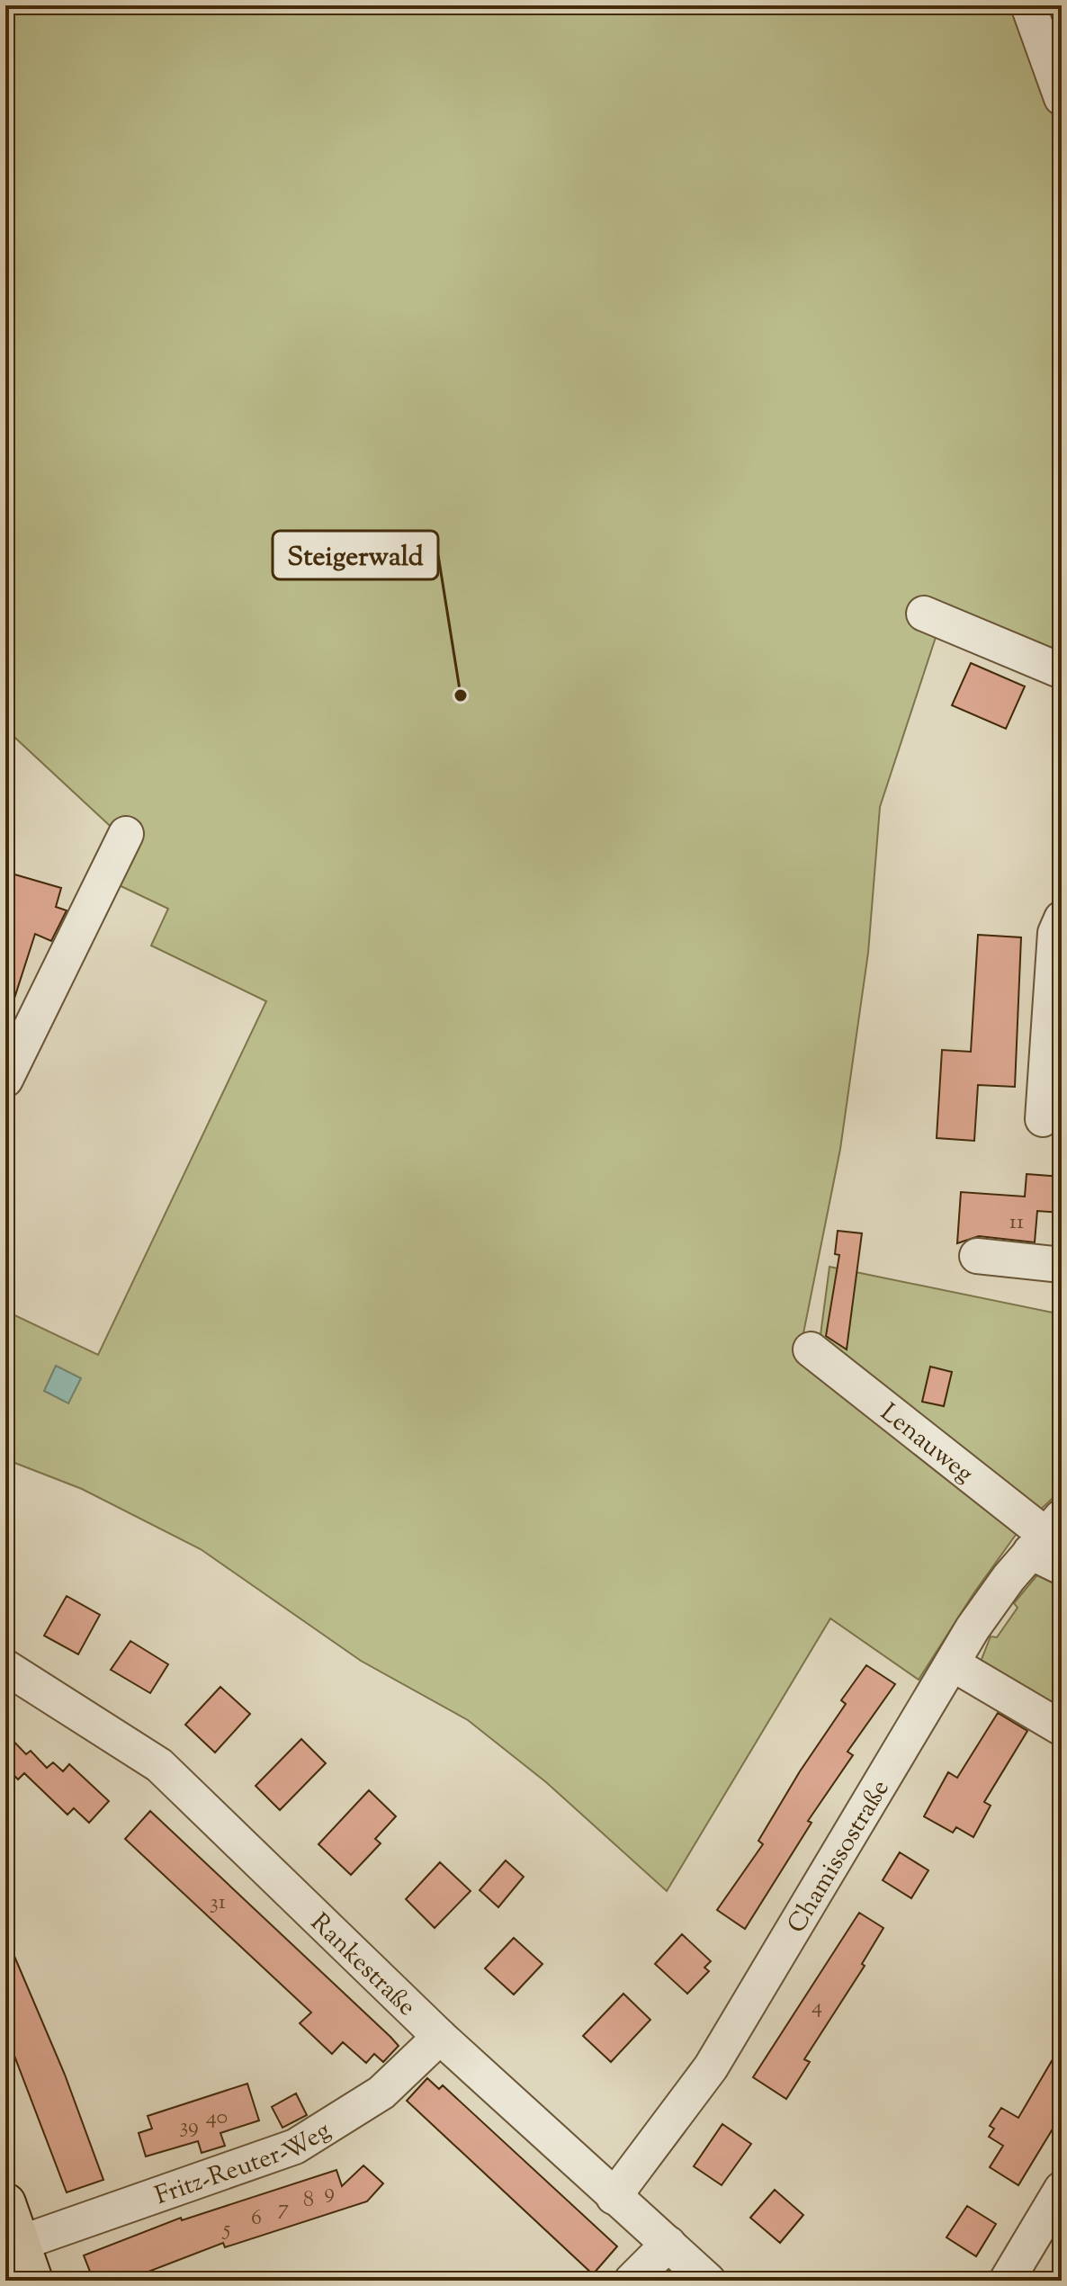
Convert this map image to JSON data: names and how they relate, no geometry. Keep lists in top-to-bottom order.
{
  "streets": {
    "street": [
      "Lenauweg",
      "Chamissostraße",
      "Rankestraße",
      "Fritz-Reuter-Weg"
    ]
  },
  "crossings": [
    ["Lenauweg", "Chamissostraße"],
    ["Chamissostraße", "Rankestraße"],
    ["Rankestraße", "Fritz-Reuter-Weg"]
  ],
  "places": ["Steigerwald"],
  "house_numbers": [
    "11",
    "31",
    "4",
    "40",
    "39",
    "9",
    "8",
    "7",
    "6",
    "5"
  ]
}
